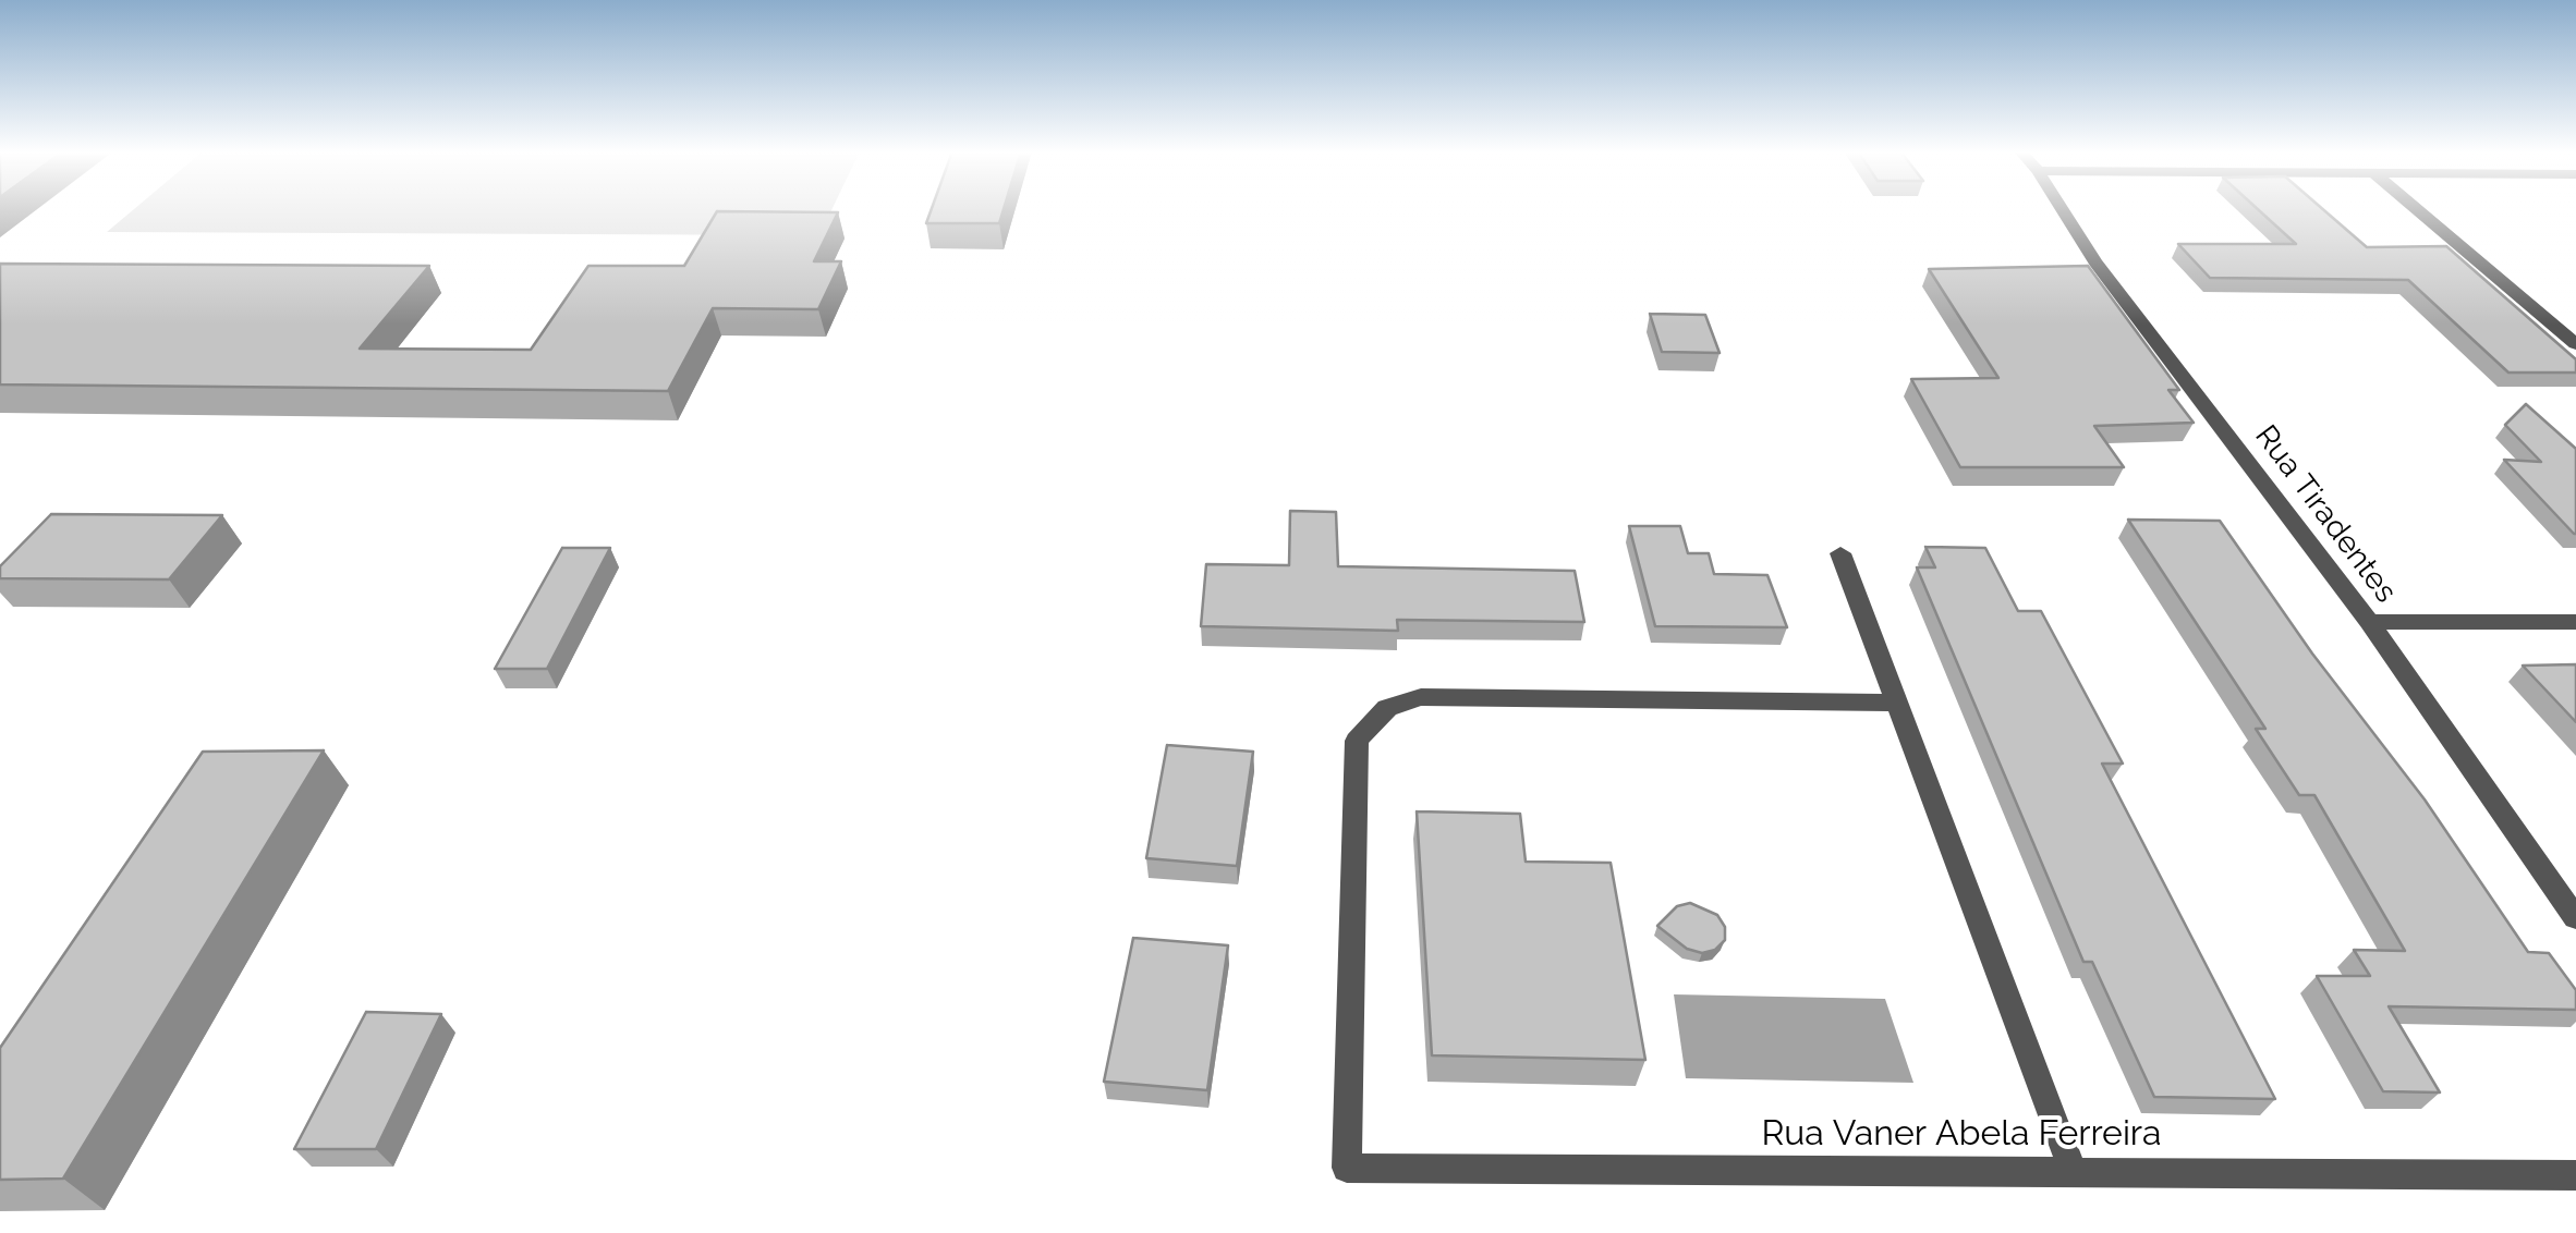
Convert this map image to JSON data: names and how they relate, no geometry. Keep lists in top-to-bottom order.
{
  "streets": {
    "street": ["Rua Tiradentes", "Rua Vaner Abela Ferreira"]
  }
}
